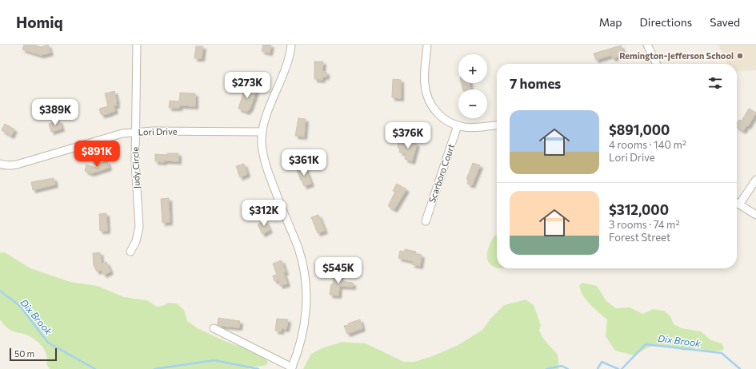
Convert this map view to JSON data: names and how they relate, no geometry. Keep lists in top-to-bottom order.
{
  "streets": {
    "street": ["Lori Drive", "Judy Circle", "Scarboro Court"]
  },
  "crossings": [
    ["Lori Drive", "Judy Circle"]
  ],
  "water": ["Dix Brook"],
  "places": ["Remington-Jefferson School"],
  "scale_bar": "50 m",
  "page": {
    "header": "Homiq",
    "nav": ["Map", "Directions", "Saved"],
    "map_buttons": ["+", "−"],
    "heading": "7 homes",
    "price": [
      "$273K",
      "$389K",
      "$376K",
      "$891K",
      "$361K",
      "$312K",
      "$545K"
    ],
    "list": [
      {
        "name": "$891,000",
        "note": "4 rooms · 140 m² · Lori Drive"
      },
      {
        "name": "$312,000",
        "note": "3 rooms · 74 m² · Forest Street"
      }
    ],
    "scale": "50 m"
  }
}
